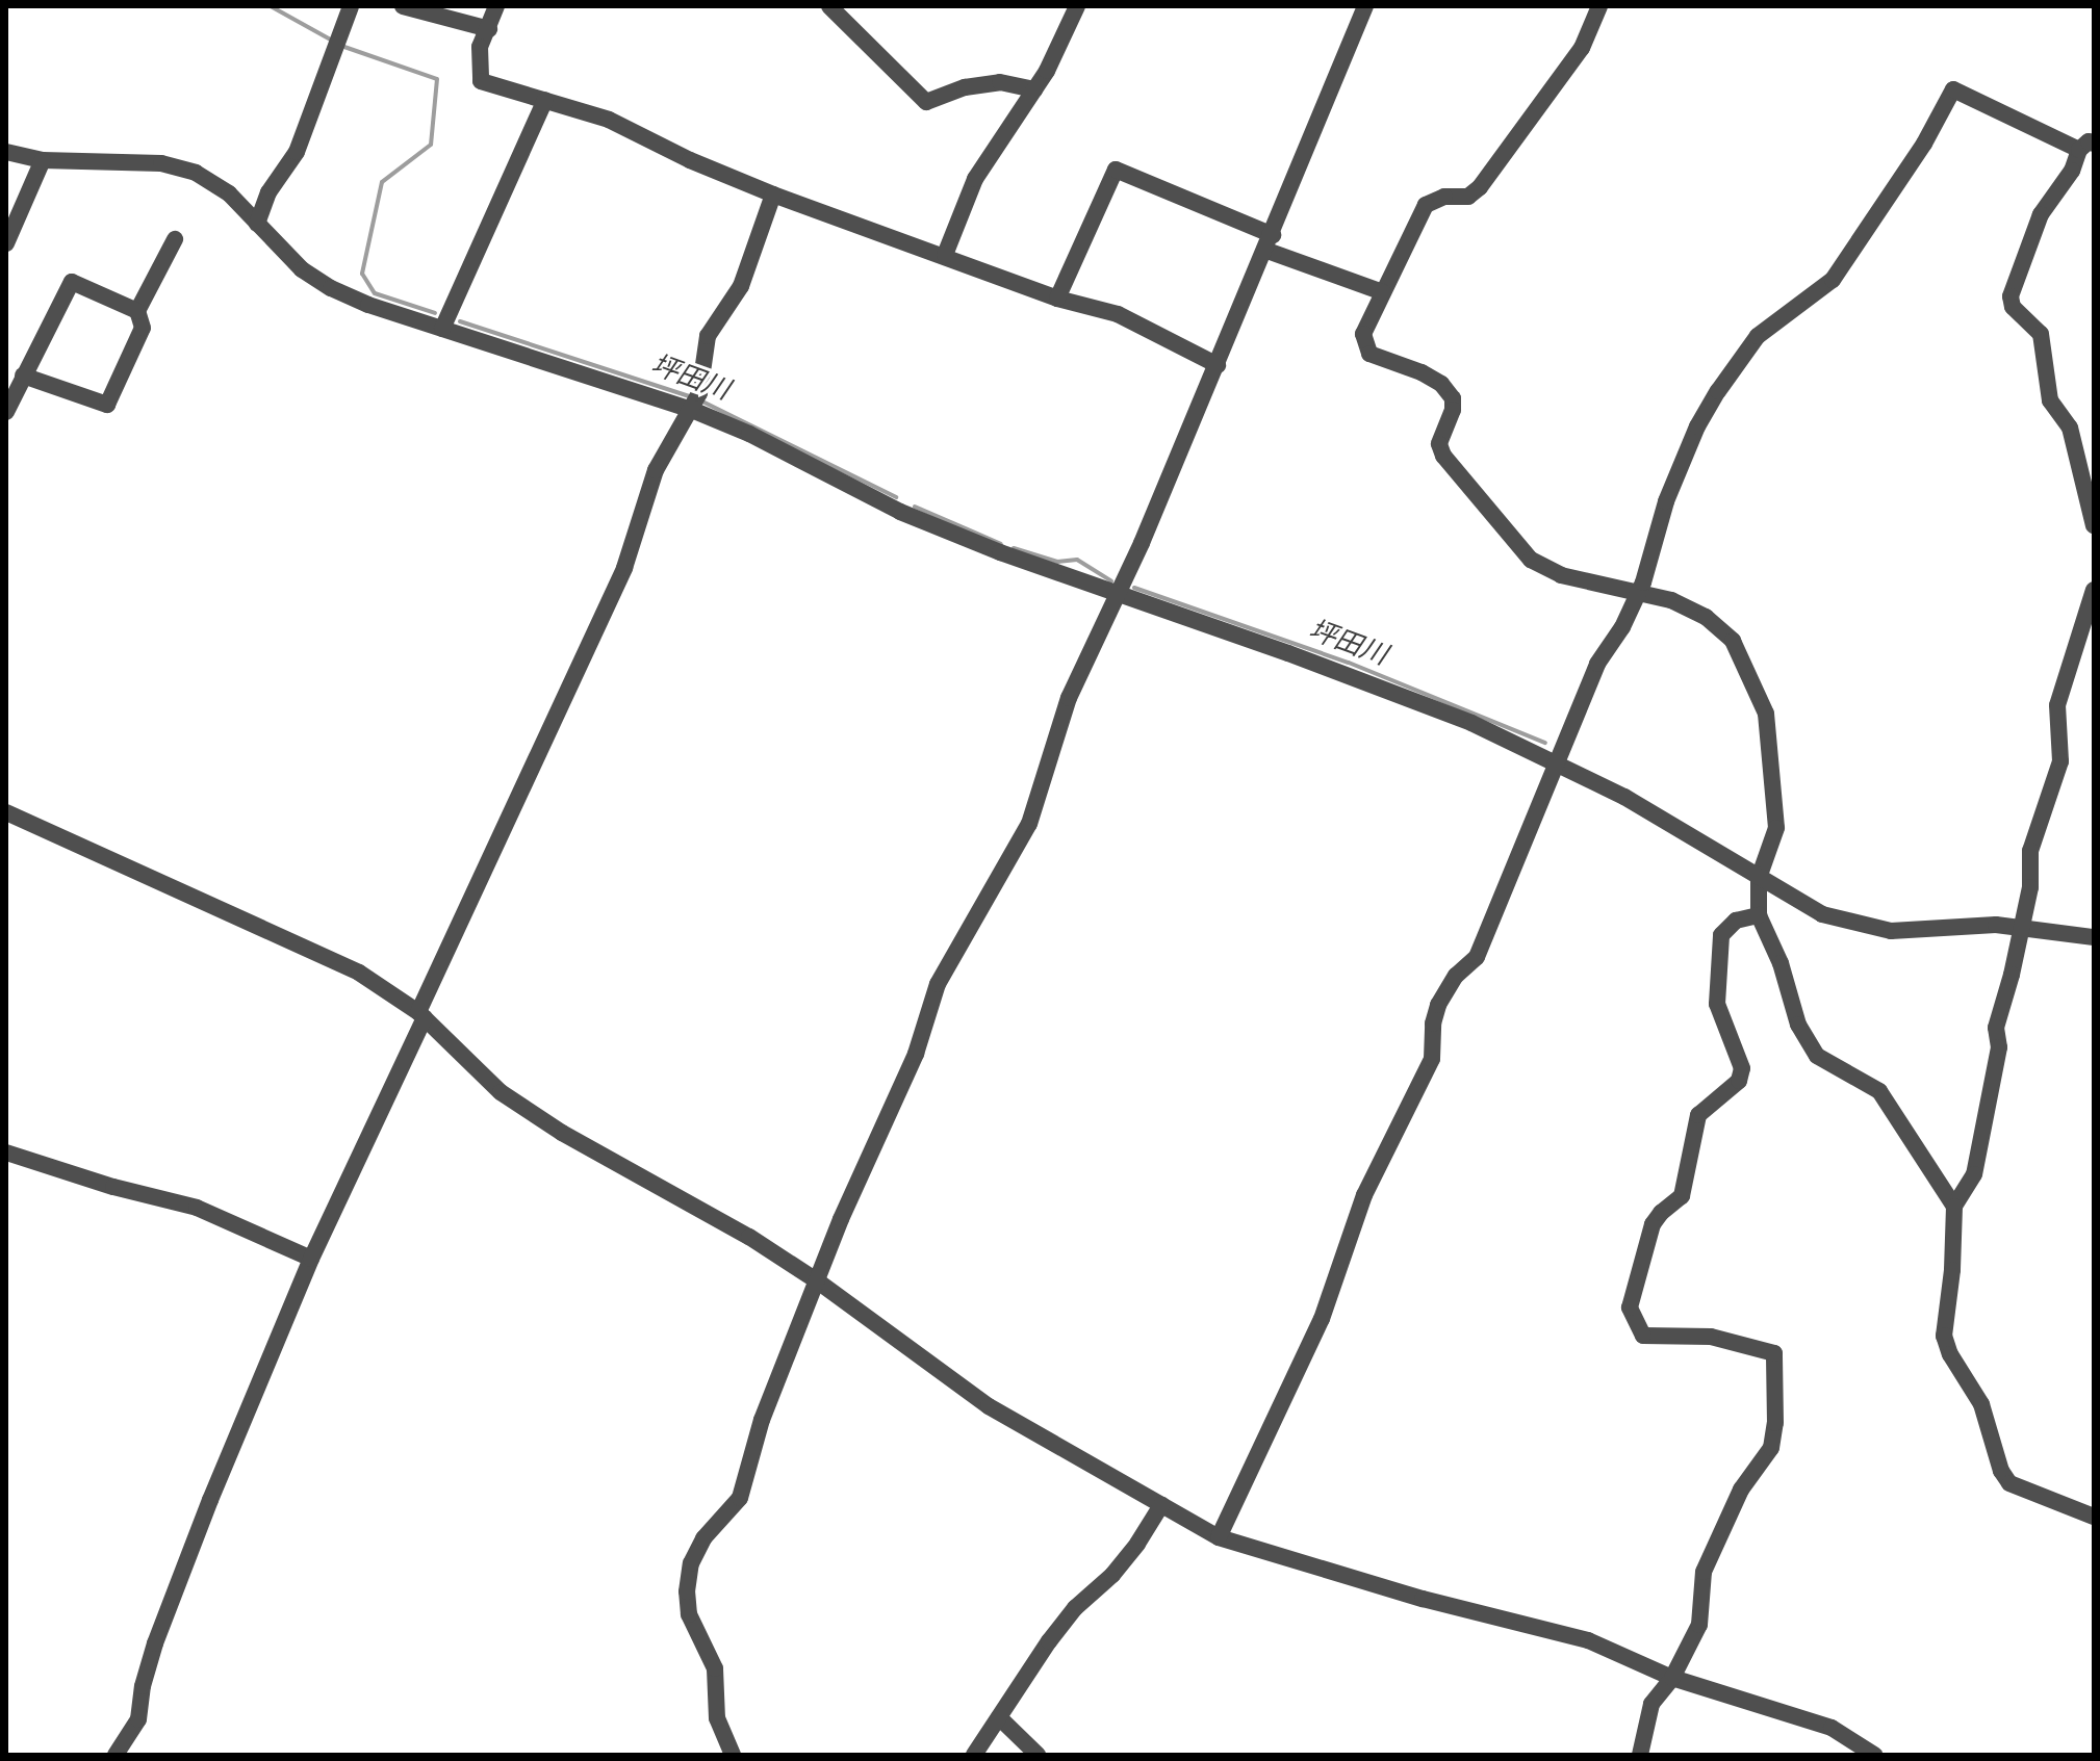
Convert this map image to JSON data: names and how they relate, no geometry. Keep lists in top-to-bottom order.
{
  "water": ["坪田川"]
}
